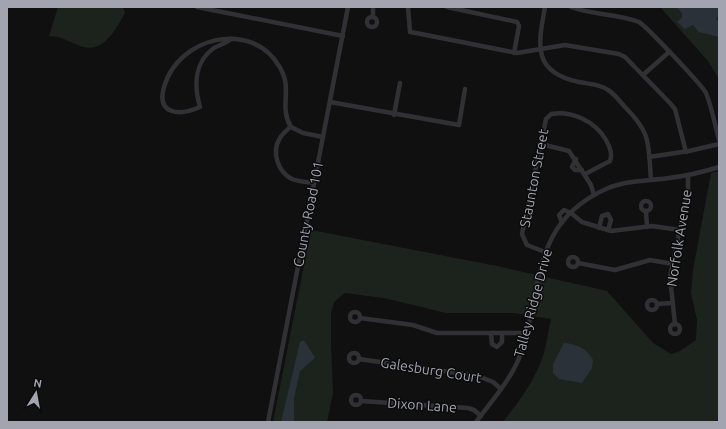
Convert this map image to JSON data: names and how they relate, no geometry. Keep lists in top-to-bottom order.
{
  "streets": {
    "street": [
      "Staunton Street",
      "County Road 101",
      "Norfolk Avenue",
      "Talley Ridge Drive",
      "Galesburg Court",
      "Dixon Lane"
    ]
  },
  "crossings": [
    ["Staunton Street", "Talley Ridge Drive"],
    ["Norfolk Avenue", "Talley Ridge Drive"],
    ["Talley Ridge Drive", "Galesburg Court"],
    ["Talley Ridge Drive", "Dixon Lane"]
  ],
  "north": "top"
}
